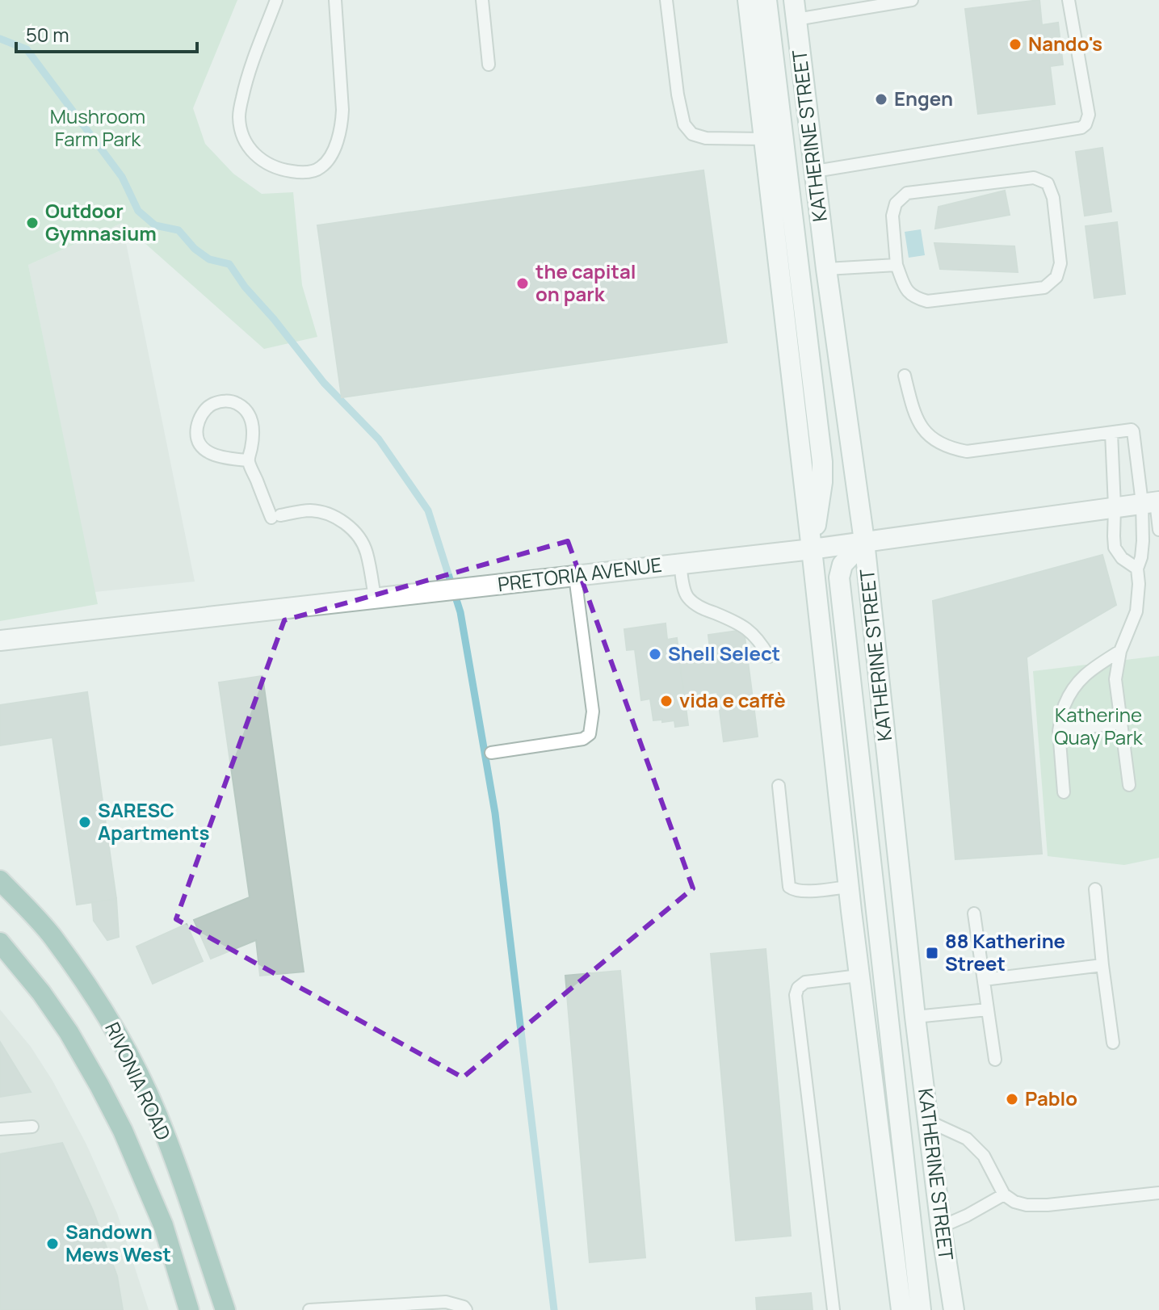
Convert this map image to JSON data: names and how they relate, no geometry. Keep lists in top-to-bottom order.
{
  "streets": {
    "main road": ["KATHERINE STREET", "PRETORIA AVENUE", "RIVONIA ROAD"]
  },
  "crossings": [
    ["KATHERINE STREET", "PRETORIA AVENUE"]
  ],
  "parks": ["Mushroom Farm Park", "Katherine Quay Park"],
  "places": {
    "other": [
      "Nando's",
      "Engen",
      "Outdoor Gymnasium",
      "the capital on park",
      "Shell Select",
      "vida e caffè",
      "SARESC Apartments",
      "Pablo",
      "Sandown Mews West"
    ],
    "transit": ["88 Katherine Street"]
  },
  "scale_bar": "50 m"
}
